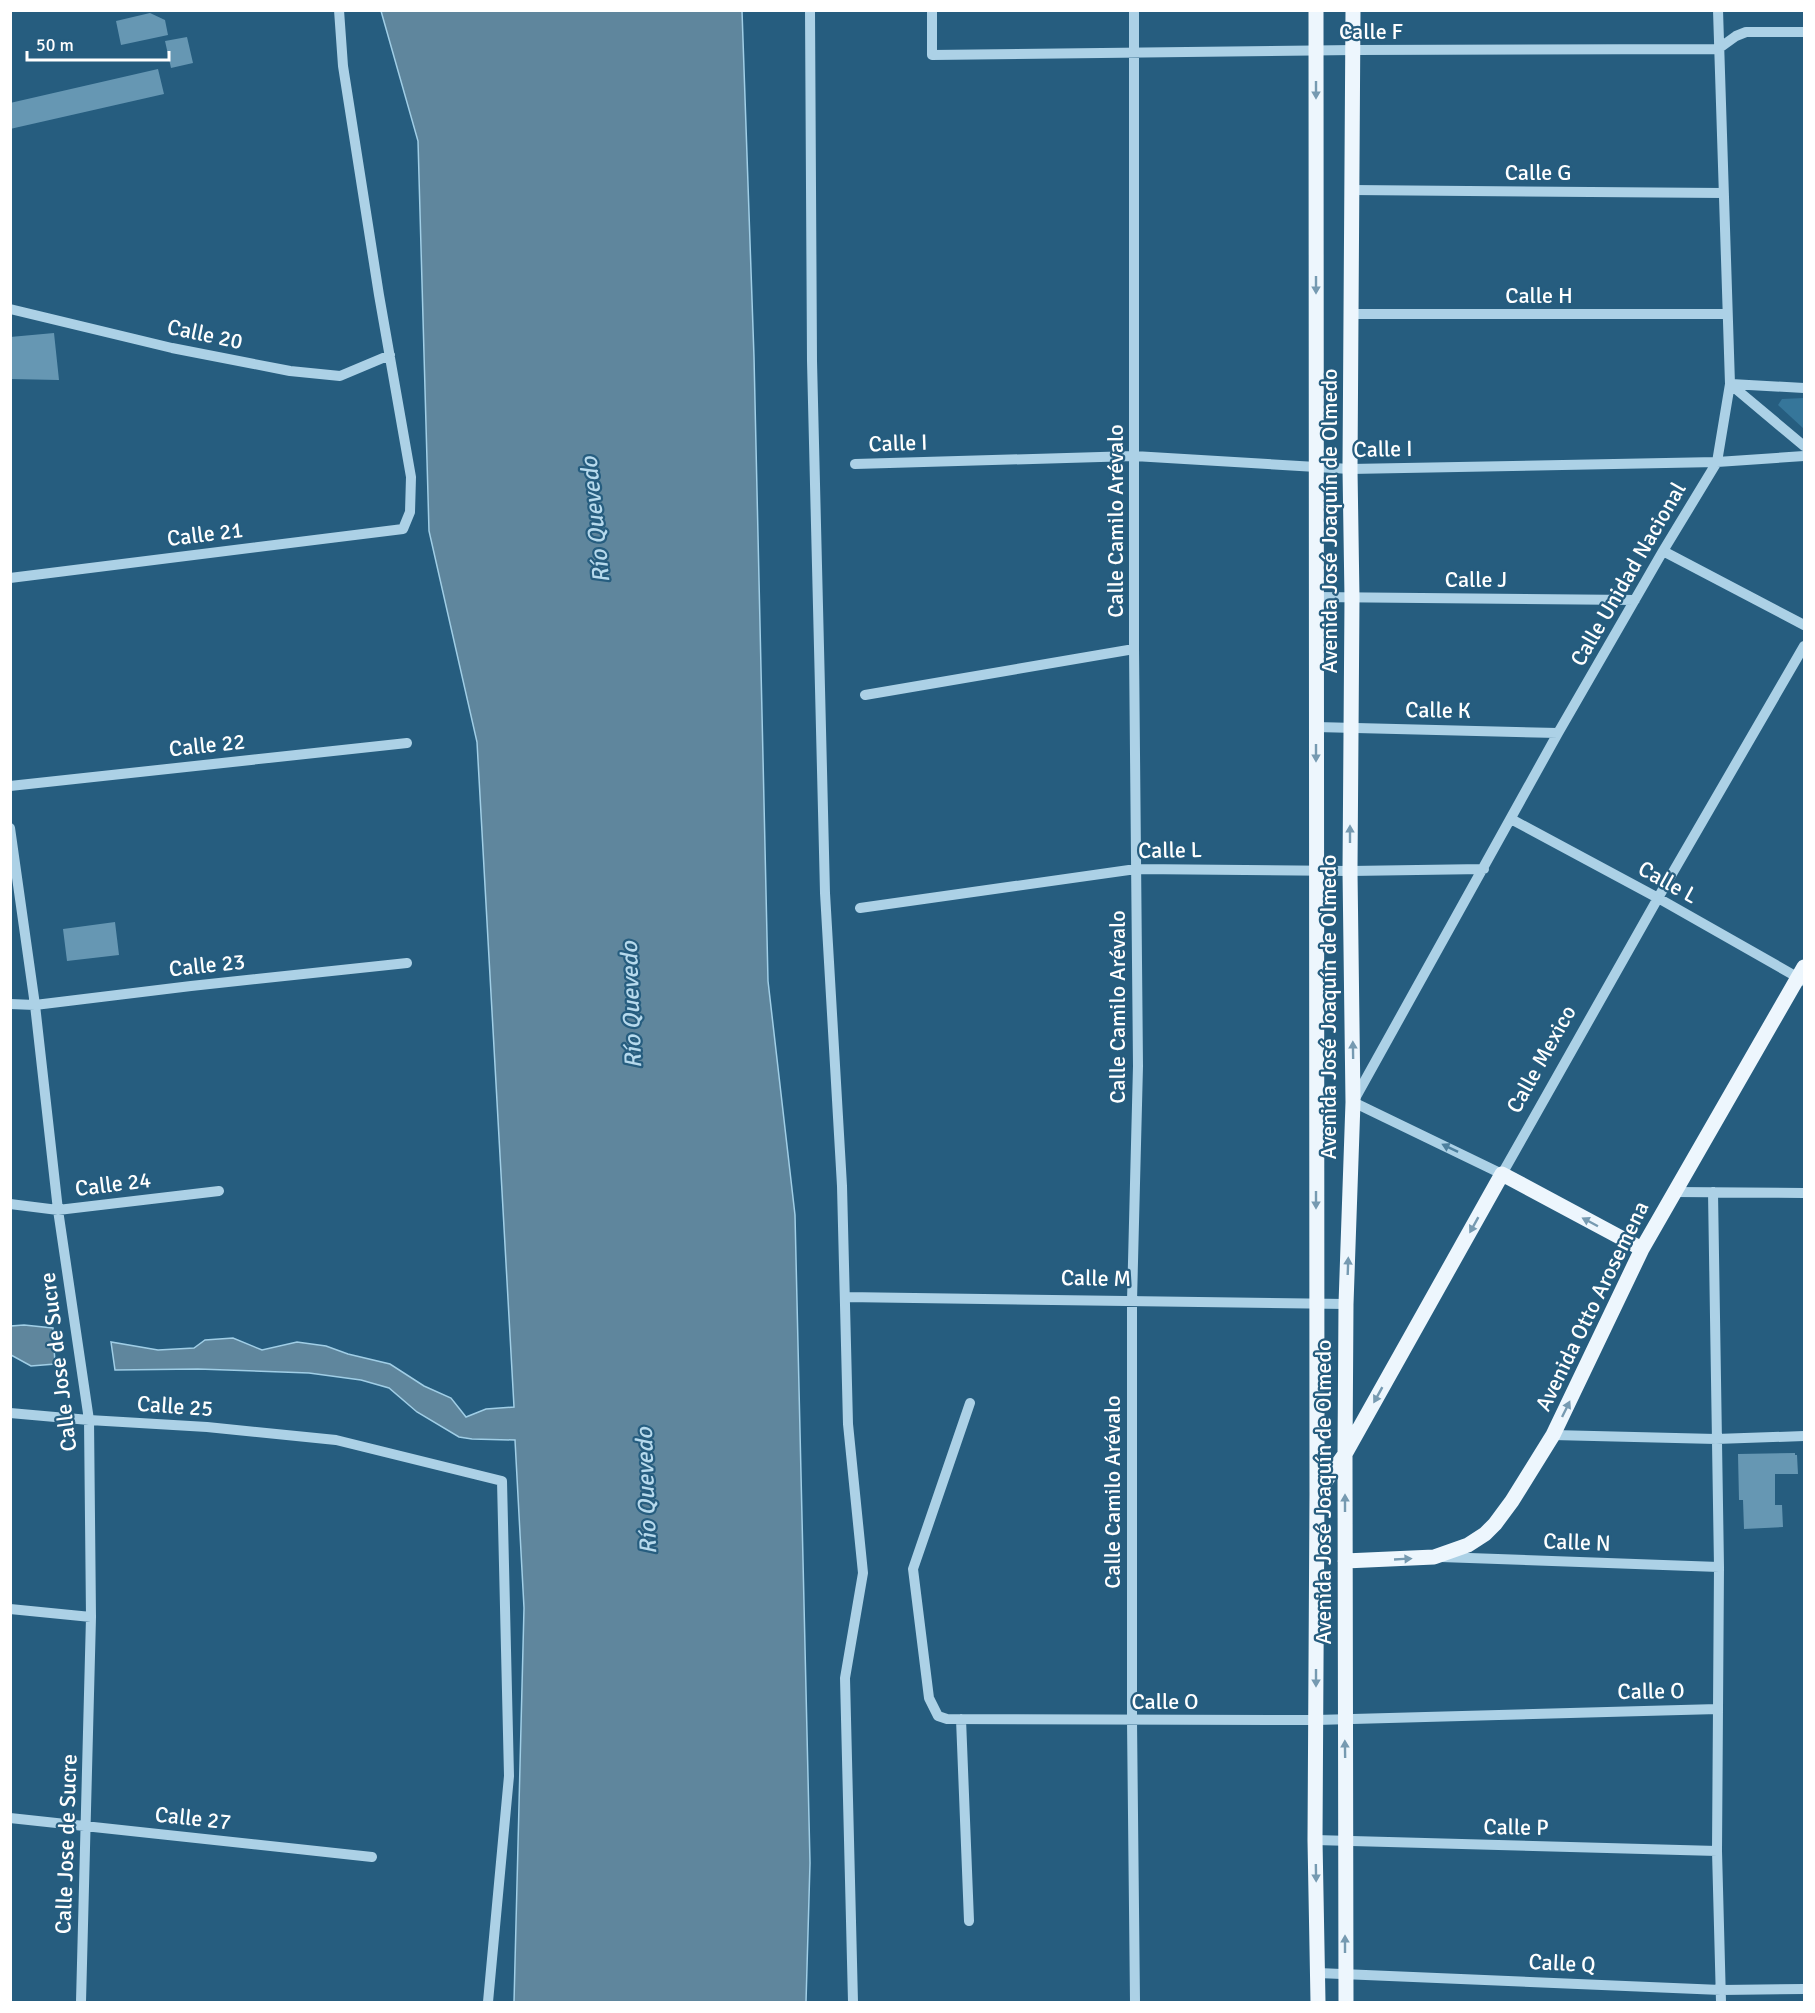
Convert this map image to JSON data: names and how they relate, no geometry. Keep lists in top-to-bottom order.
{
  "streets": {
    "main road": ["Avenida José Joaquín de Olmedo", "Calle Mexico", "Avenida Otto Arosemena"],
    "street": [
      "Calle F",
      "Calle G",
      "Calle H",
      "Calle 20",
      "Calle I",
      "Calle Camilo Arévalo",
      "Calle 21",
      "Calle Unidad Nacional",
      "Calle J",
      "Calle K",
      "Calle 22",
      "Calle L",
      "Calle 23",
      "Calle 24",
      "Calle M",
      "Calle Jose de Sucre",
      "Calle 25",
      "Calle N",
      "Calle O",
      "Calle 27",
      "Calle P",
      "Calle Q"
    ]
  },
  "crossings": [
    ["Calle F", "Calle Camilo Arévalo"],
    ["Calle F", "Avenida José Joaquín de Olmedo"],
    ["Calle F", "Calle Unidad Nacional"],
    ["Calle G", "Avenida José Joaquín de Olmedo"],
    ["Calle G", "Calle Unidad Nacional"],
    ["Calle H", "Avenida José Joaquín de Olmedo"],
    ["Calle H", "Calle Unidad Nacional"],
    ["Calle 20", "Calle 21"],
    ["Calle I", "Calle Camilo Arévalo"],
    ["Calle I", "Avenida José Joaquín de Olmedo"],
    ["Calle I", "Calle Unidad Nacional"],
    ["Calle Camilo Arévalo", "Calle L"],
    ["Calle Camilo Arévalo", "Calle M"],
    ["Calle Camilo Arévalo", "Calle O"],
    ["Avenida José Joaquín de Olmedo", "Calle Unidad Nacional"],
    ["Avenida José Joaquín de Olmedo", "Calle J"],
    ["Avenida José Joaquín de Olmedo", "Calle K"],
    ["Avenida José Joaquín de Olmedo", "Calle L"],
    ["Avenida José Joaquín de Olmedo", "Calle Mexico"],
    ["Avenida José Joaquín de Olmedo", "Calle M"],
    ["Avenida José Joaquín de Olmedo", "Avenida Otto Arosemena"],
    ["Avenida José Joaquín de Olmedo", "Calle O"],
    ["Avenida José Joaquín de Olmedo", "Calle P"],
    ["Avenida José Joaquín de Olmedo", "Calle Q"],
    ["Calle Unidad Nacional", "Calle J"],
    ["Calle Unidad Nacional", "Calle K"],
    ["Calle Unidad Nacional", "Calle L"],
    ["Calle L", "Calle Mexico"],
    ["Calle L", "Avenida Otto Arosemena"],
    ["Calle 23", "Calle Jose de Sucre"],
    ["Calle 24", "Calle Jose de Sucre"],
    ["Avenida Otto Arosemena", "Calle N"],
    ["Calle Jose de Sucre", "Calle 25"],
    ["Calle Jose de Sucre", "Calle 27"]
  ],
  "water": ["Río Quevedo"],
  "scale_bar": "50 m"
}
